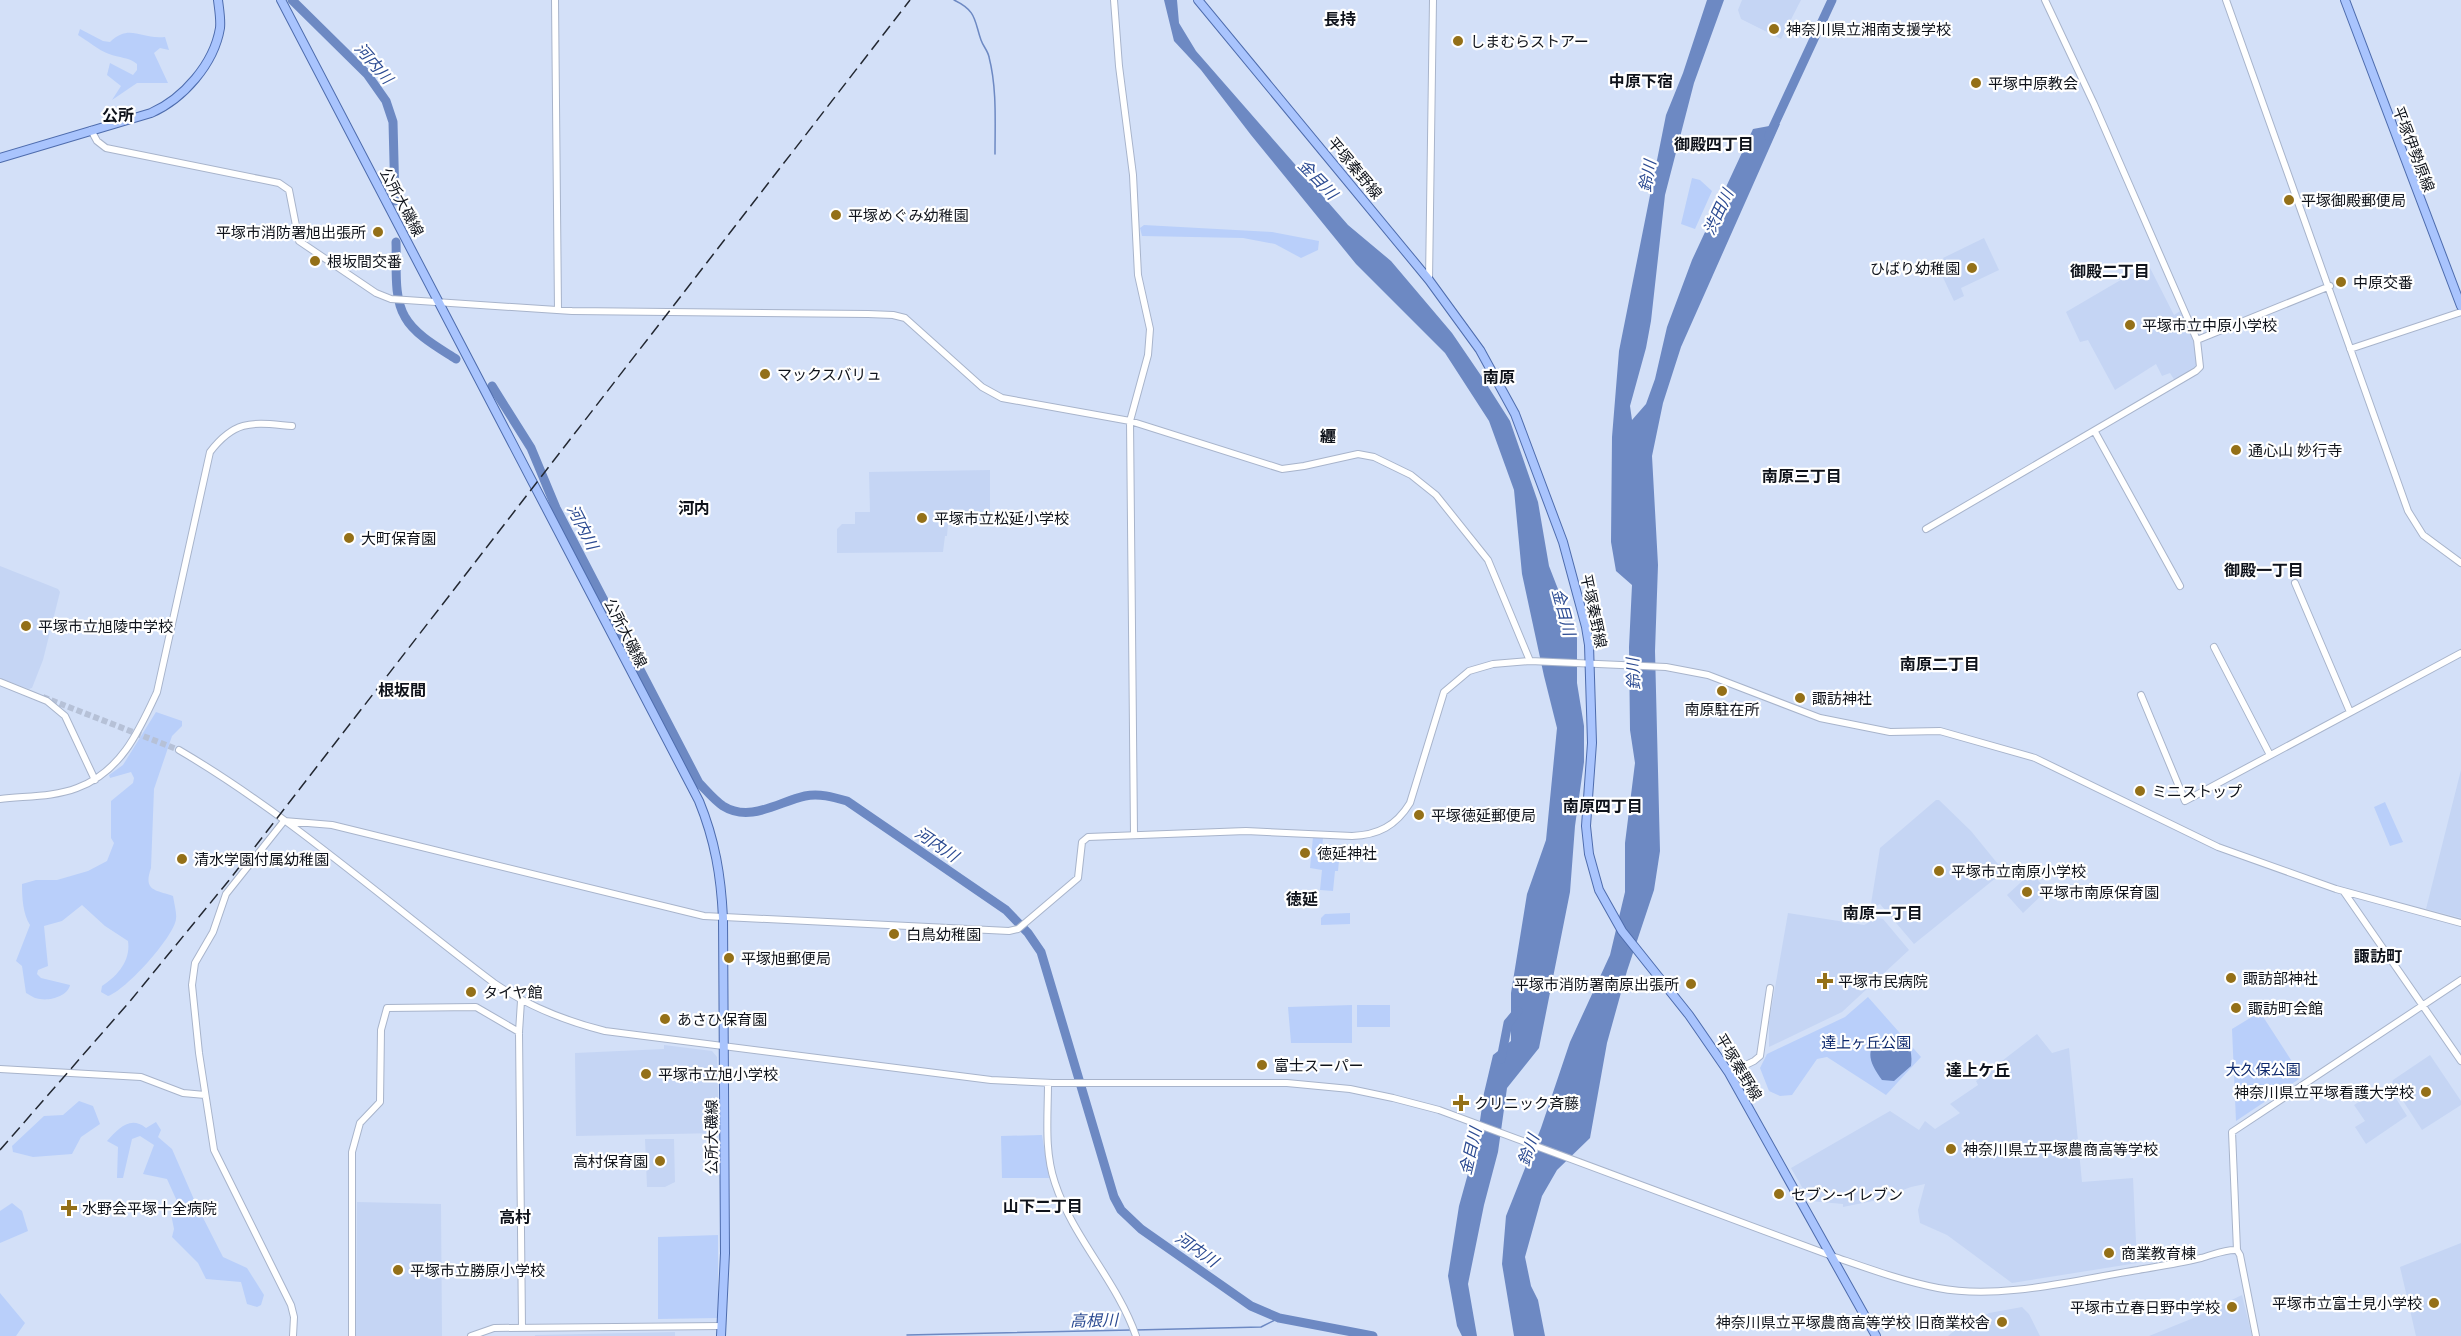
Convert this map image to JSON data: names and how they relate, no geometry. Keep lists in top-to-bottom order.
{
  "streets": {
    "main road": ["平塚伊勢原線", "平塚秦野線", "公所大磯線"]
  },
  "districts": [
    "長持",
    "中原下宿",
    "公所",
    "御殿四丁目",
    "御殿二丁目",
    "南原",
    "纒",
    "南原三丁目",
    "河内",
    "御殿一丁目",
    "南原二丁目",
    "根坂間",
    "南原四丁目",
    "徳延",
    "南原一丁目",
    "諏訪町",
    "達上ケ丘",
    "山下二丁目",
    "高村"
  ],
  "water": [
    "河内川",
    "鈴川",
    "金目川",
    "渋田川",
    "高根川"
  ],
  "parks": ["達上ヶ丘公園", "大久保公園"],
  "places": {
    "other": [
      "神奈川県立湘南支援学校",
      "しまむらストアー",
      "平塚中原教会",
      "平塚御殿郵便局",
      "平塚めぐみ幼稚園",
      "平塚市消防署旭出張所",
      "根坂間交番",
      "ひばり幼稚園",
      "中原交番",
      "平塚市立中原小学校",
      "マックスバリュ",
      "通心山 妙行寺",
      "平塚市立松延小学校",
      "大町保育園",
      "平塚市立旭陵中学校",
      "南原駐在所",
      "諏訪神社",
      "ミニストップ",
      "平塚徳延郵便局",
      "徳延神社",
      "清水学園付属幼稚園",
      "平塚市立南原小学校",
      "平塚市南原保育園",
      "白鳥幼稚園",
      "平塚旭郵便局",
      "諏訪部神社",
      "平塚市消防署南原出張所",
      "タイヤ館",
      "諏訪町会館",
      "あさひ保育園",
      "富士スーパー",
      "平塚市立旭小学校",
      "神奈川県立平塚看護大学校",
      "神奈川県立平塚農商高等学校",
      "高村保育園",
      "セブン-イレブン",
      "商業教育棟",
      "平塚市立勝原小学校",
      "平塚市立富士見小学校",
      "平塚市立春日野中学校",
      "神奈川県立平塚農商高等学校 旧商業校舎"
    ],
    "health": ["平塚市民病院", "クリニック斉藤", "水野会平塚十全病院"]
  }
}
